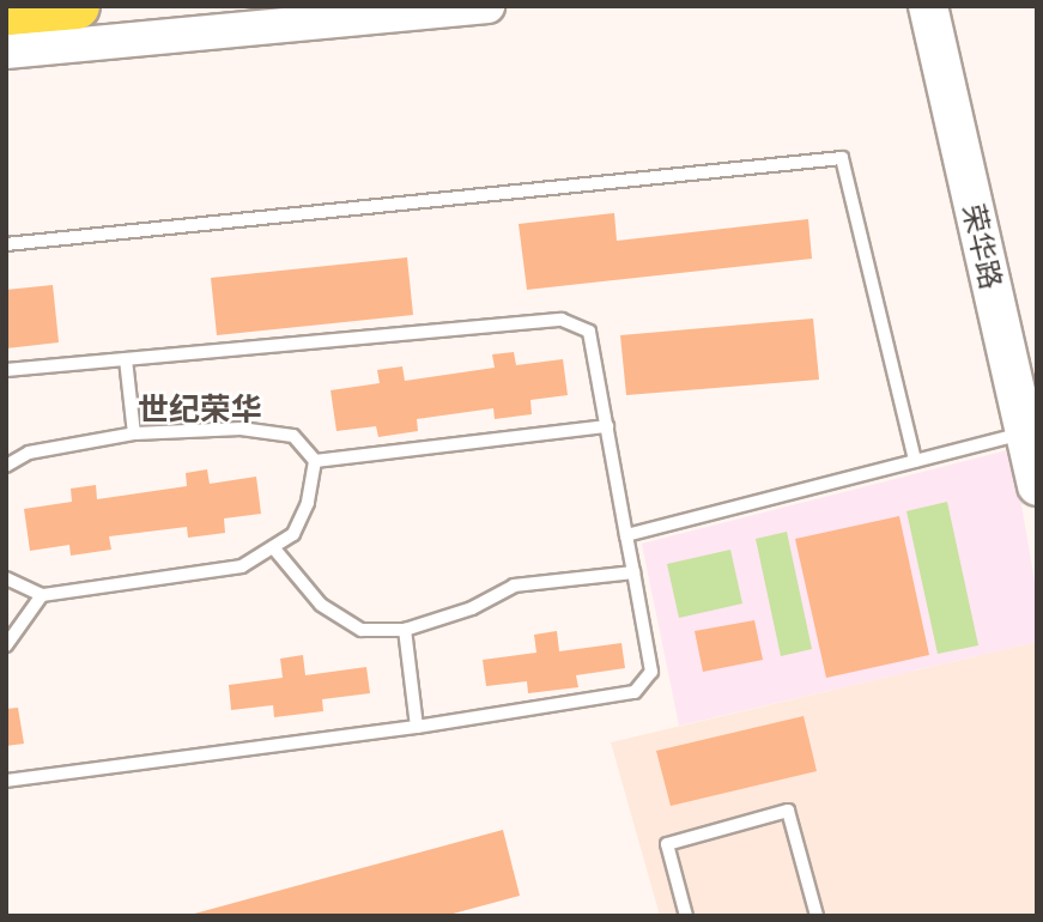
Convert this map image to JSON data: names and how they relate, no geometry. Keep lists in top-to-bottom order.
{
  "streets": {
    "main road": ["荣华路"]
  },
  "districts": ["世纪荣华"]
}
